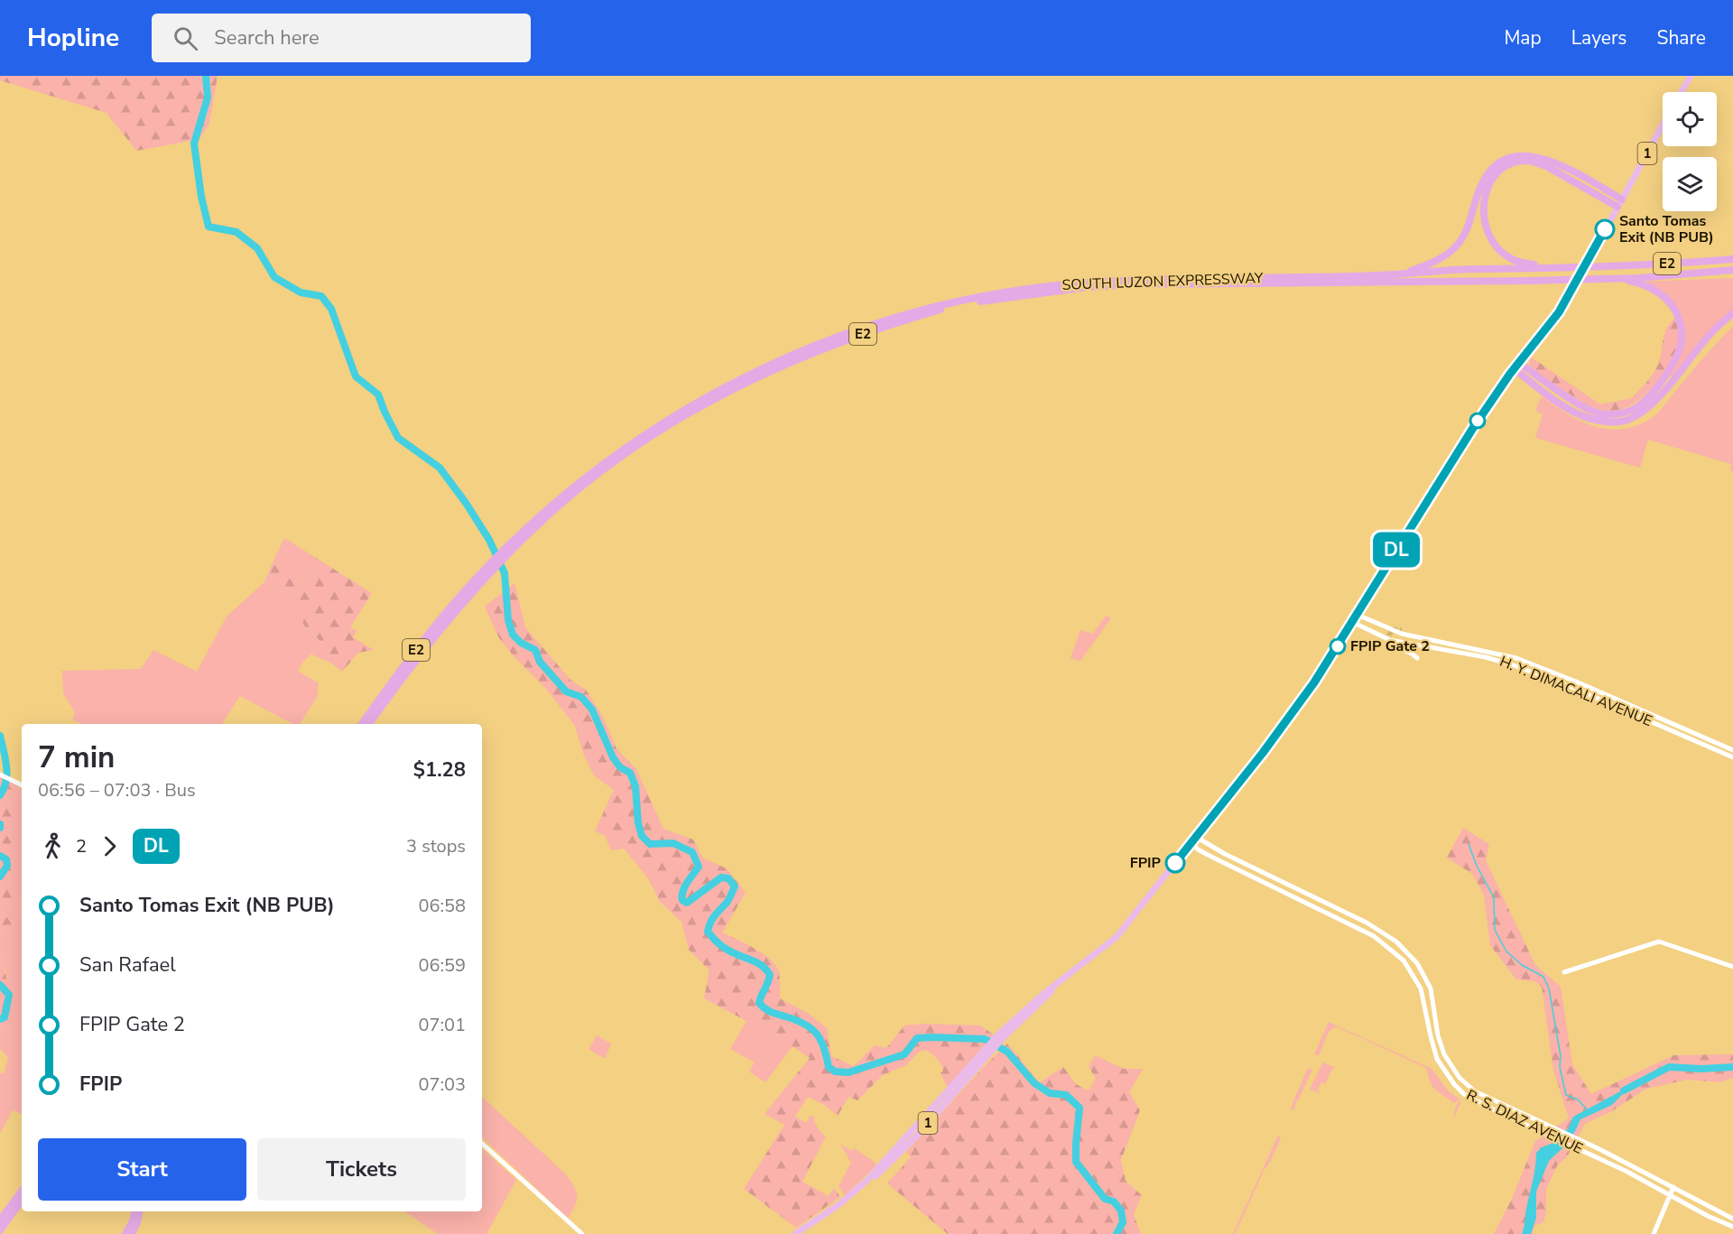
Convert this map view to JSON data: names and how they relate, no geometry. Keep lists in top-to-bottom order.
{
  "streets": {
    "highway": ["1", "E2", "SOUTH LUZON EXPRESSWAY"],
    "street": ["H. Y. DIMACALI AVENUE", "R. S. DIAZ AVENUE"]
  },
  "crossings": [
    ["1", "H. Y. DIMACALI AVENUE"],
    ["1", "R. S. DIAZ AVENUE"],
    ["E2", "SOUTH LUZON EXPRESSWAY"]
  ],
  "places": ["Santo Tomas Exit (NB PUB)", "FPIP Gate 2", "FPIP"],
  "lines": ["bus line DL"],
  "page": {
    "header": "Hopline",
    "search": "Search here",
    "nav": ["Map", "Layers", "Share"],
    "on_map": "DL",
    "heading": ["7 min", "06:56 – 07:03 · Bus", "$1.28"],
    "legs": ["2", "DL", "3 stops"],
    "list": [
      {
        "name": "Santo Tomas Exit (NB PUB)",
        "value": "06:58"
      },
      {
        "name": "San Rafael",
        "value": "06:59"
      },
      {
        "name": "FPIP Gate 2",
        "value": "07:01"
      },
      {
        "name": "FPIP",
        "value": "07:03"
      }
    ],
    "buttons": ["Start", "Tickets"]
  }
}
